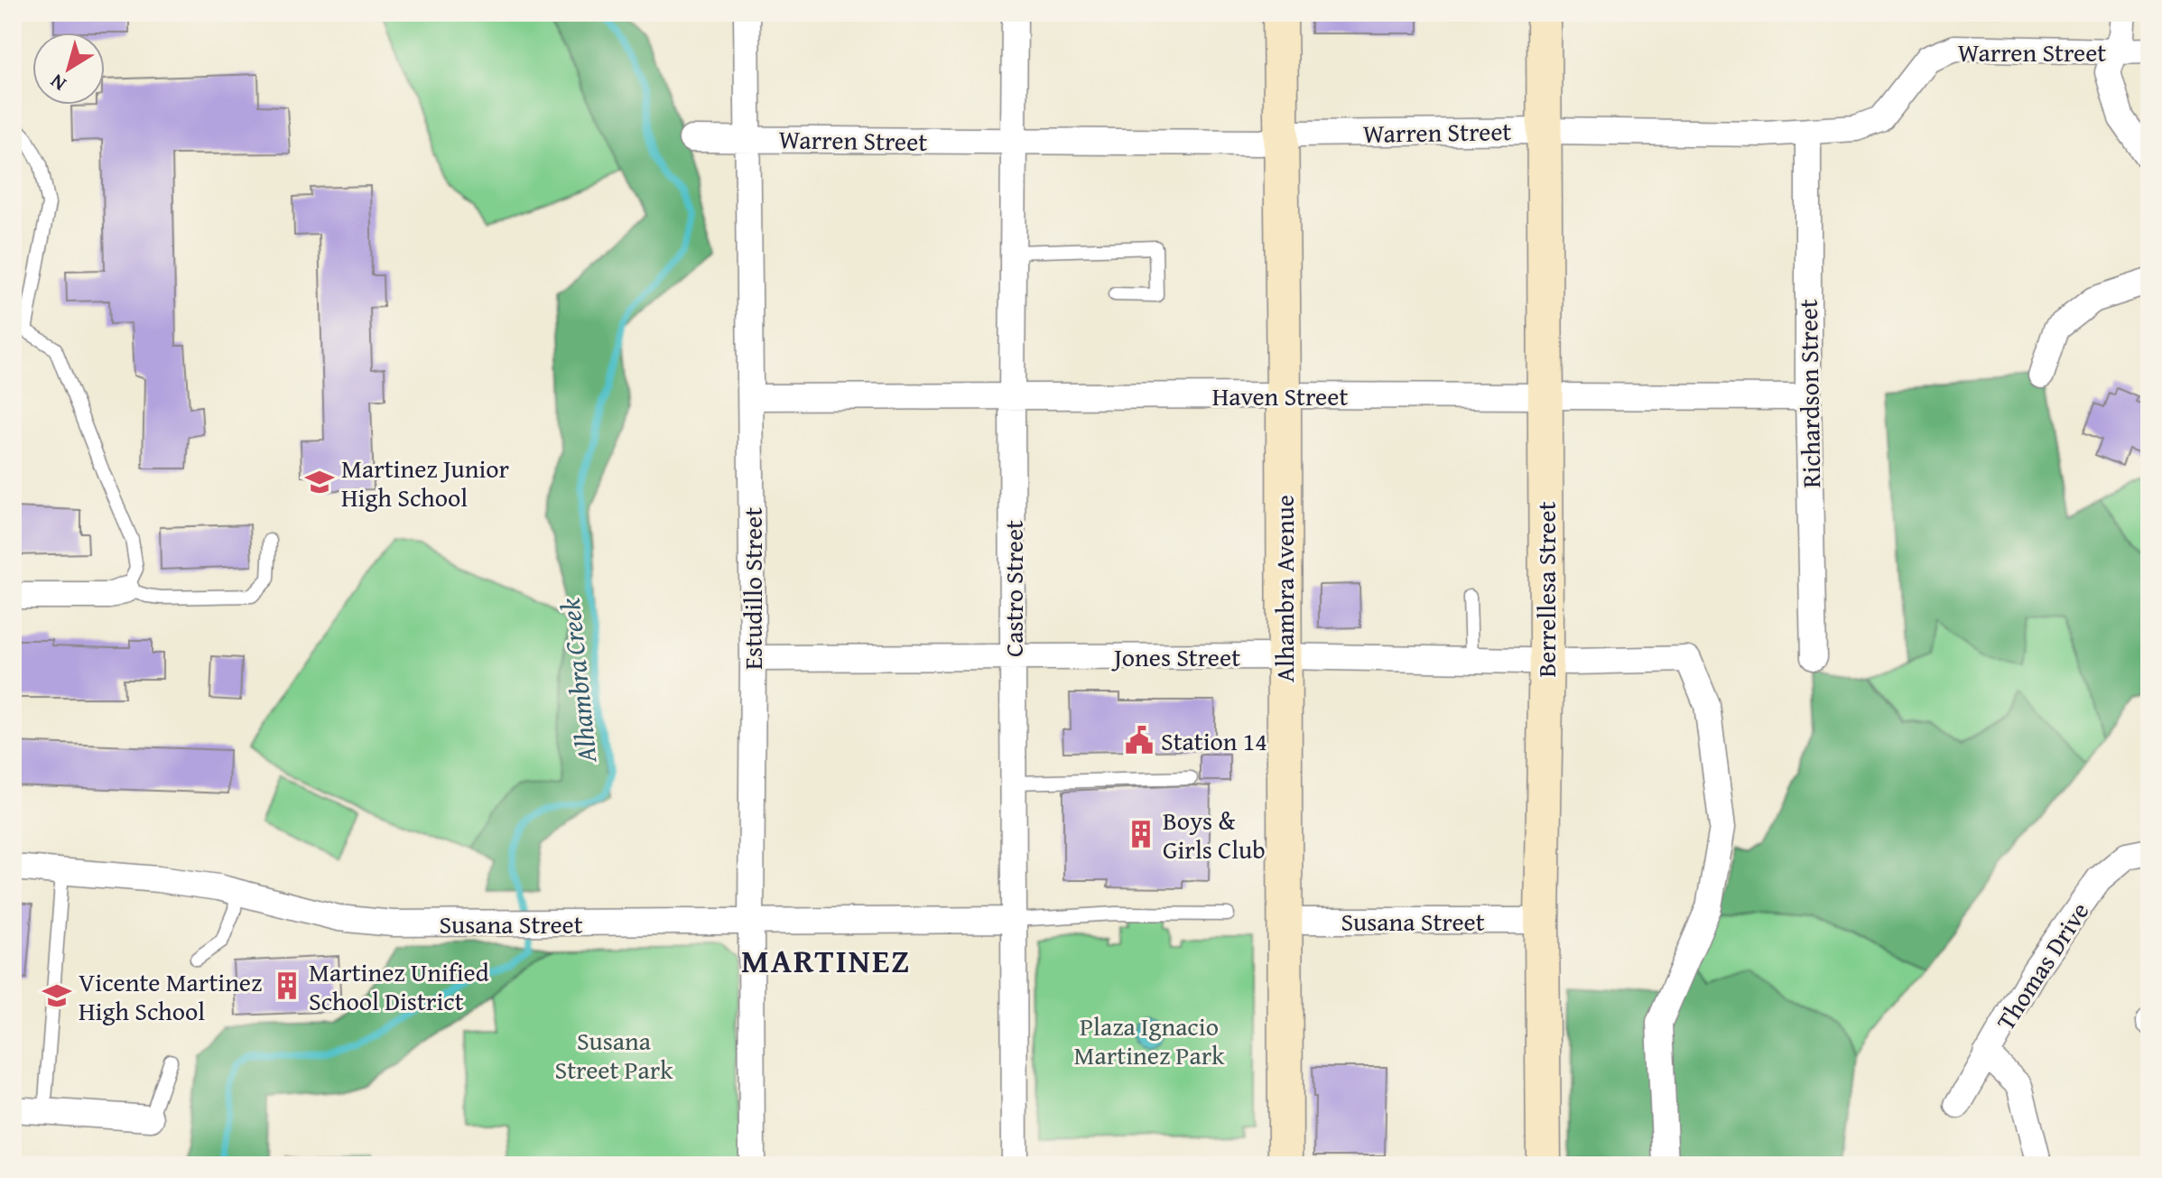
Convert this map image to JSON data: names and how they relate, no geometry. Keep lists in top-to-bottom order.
{
  "streets": {
    "main road": ["Alhambra Avenue", "Berrellesa Street"],
    "street": [
      "Warren Street",
      "Richardson Street",
      "Haven Street",
      "Estudillo Street",
      "Castro Street",
      "Jones Street",
      "Susana Street",
      "Thomas Drive"
    ]
  },
  "crossings": [
    ["Warren Street", "Richardson Street"],
    ["Warren Street", "Estudillo Street"],
    ["Warren Street", "Castro Street"],
    ["Warren Street", "Alhambra Avenue"],
    ["Warren Street", "Berrellesa Street"],
    ["Richardson Street", "Haven Street"],
    ["Haven Street", "Estudillo Street"],
    ["Haven Street", "Castro Street"],
    ["Haven Street", "Alhambra Avenue"],
    ["Haven Street", "Berrellesa Street"],
    ["Estudillo Street", "Jones Street"],
    ["Estudillo Street", "Susana Street"],
    ["Castro Street", "Jones Street"],
    ["Castro Street", "Susana Street"],
    ["Alhambra Avenue", "Jones Street"],
    ["Alhambra Avenue", "Susana Street"],
    ["Berrellesa Street", "Jones Street"],
    ["Berrellesa Street", "Susana Street"]
  ],
  "districts": ["MARTINEZ"],
  "water": ["Alhambra Creek"],
  "parks": ["Plaza Ignacio Martinez Park", "Susana Street Park"],
  "places": {
    "school or university": ["Martinez Junior High School", "Vicente Martinez High School"],
    "public building": ["Station 14"],
    "building": ["Boys & Girls Club", "Martinez Unified School District"]
  },
  "north": "bottom left"
}
